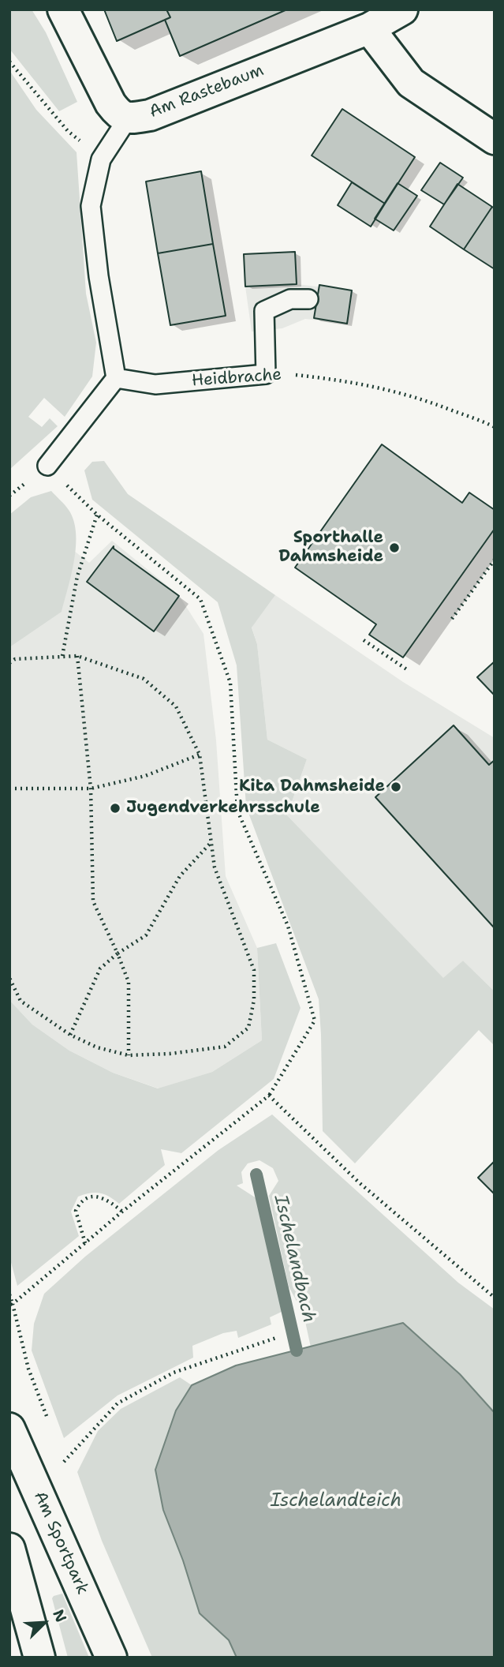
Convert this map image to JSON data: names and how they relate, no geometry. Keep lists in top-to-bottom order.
{
  "streets": {
    "street": ["Am Rastebaum", "Am Sportpark"],
    "lane": ["Heidbrache"]
  },
  "water": ["Ischelandbach", "Ischelandteich"],
  "places": ["Sporthalle Dahmsheide", "Kita Dahmsheide", "Jugendverkehrsschule"],
  "north": "top right"
}
